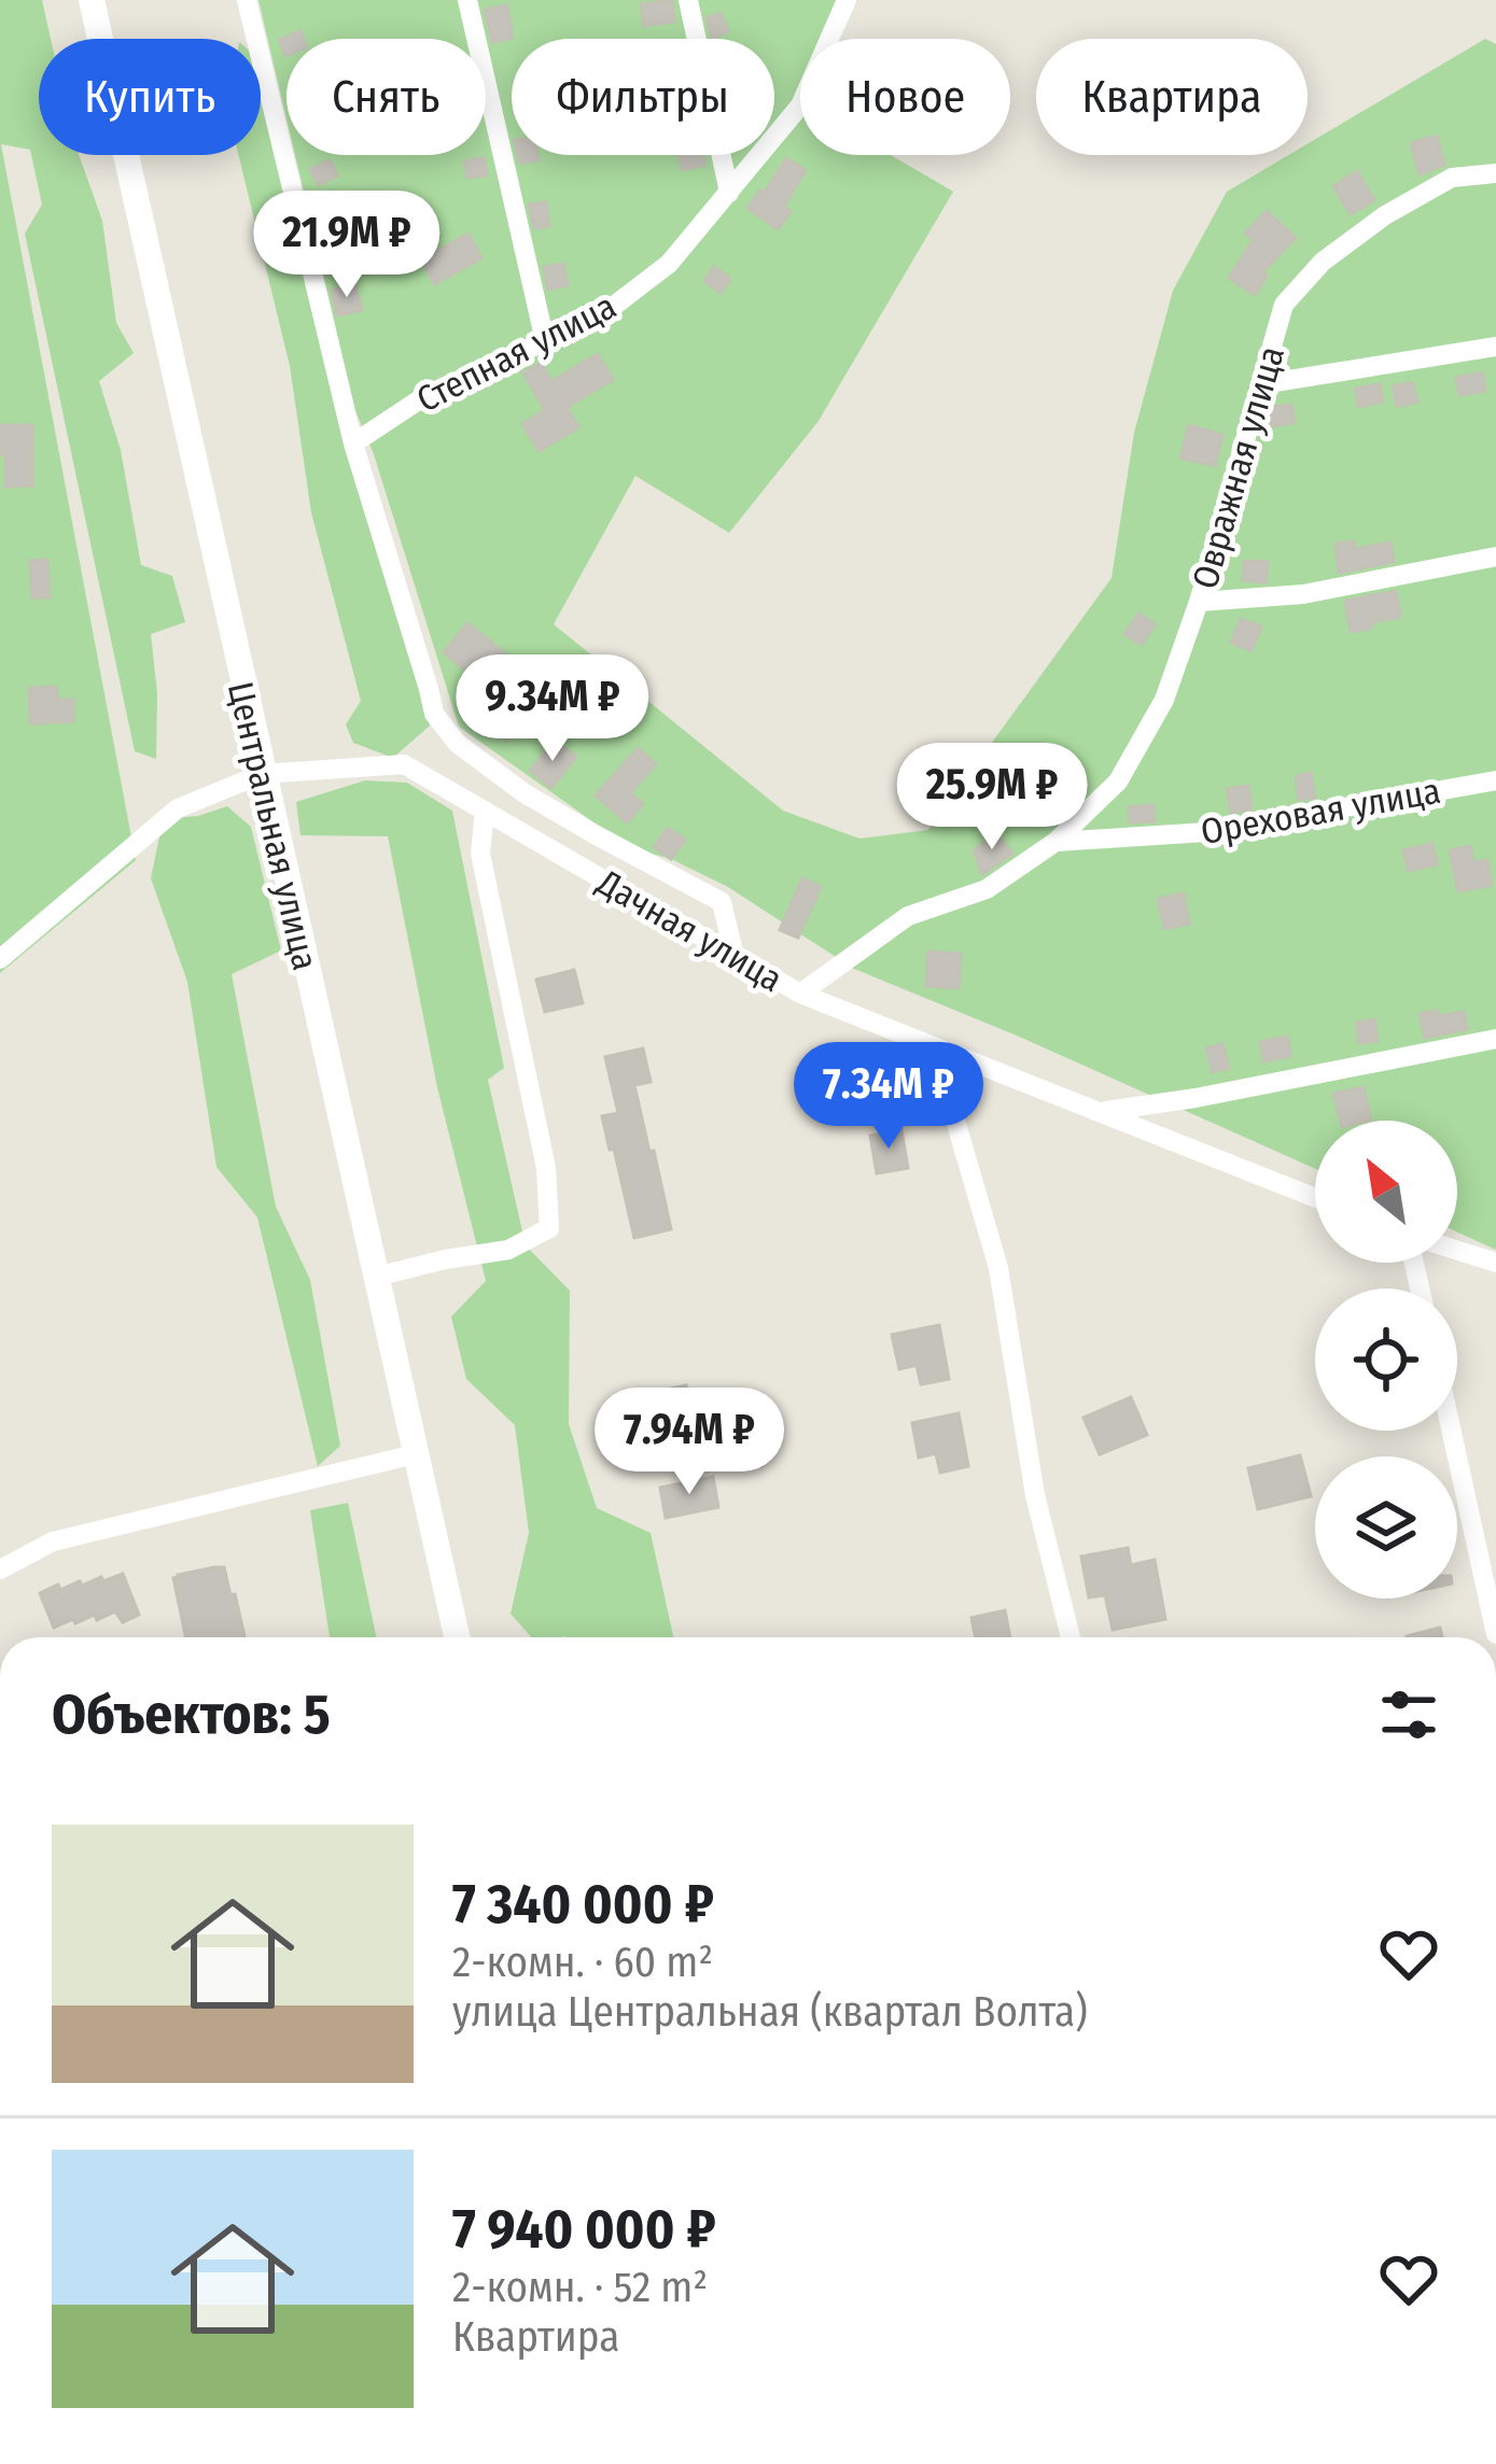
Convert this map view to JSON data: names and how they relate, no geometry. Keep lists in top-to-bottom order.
{
  "streets": {
    "street": [
      "Степная улица",
      "Овражная улица",
      "Ореховая улица",
      "Центральная улица",
      "Дачная улица"
    ]
  },
  "crossings": [
    ["Овражная улица", "Ореховая улица"],
    ["Центральная улица", "Дачная улица"]
  ],
  "north": "top left",
  "page": {
    "chip": [
      "Купить",
      "Снять",
      "Фильтры",
      "Новое",
      "Квартира"
    ],
    "price": [
      "21.9M ₽",
      "9.34M ₽",
      "25.9M ₽",
      "7.34M ₽",
      "7.94M ₽"
    ],
    "heading": "Объектов: 5",
    "list": [
      {
        "name": "7 340 000 ₽",
        "note": "2-комн. · 60 m² · улица Центральная (квартал Волта)"
      },
      {
        "name": "7 940 000 ₽",
        "note": "2-комн. · 52 m² · Квартира"
      }
    ]
  }
}
